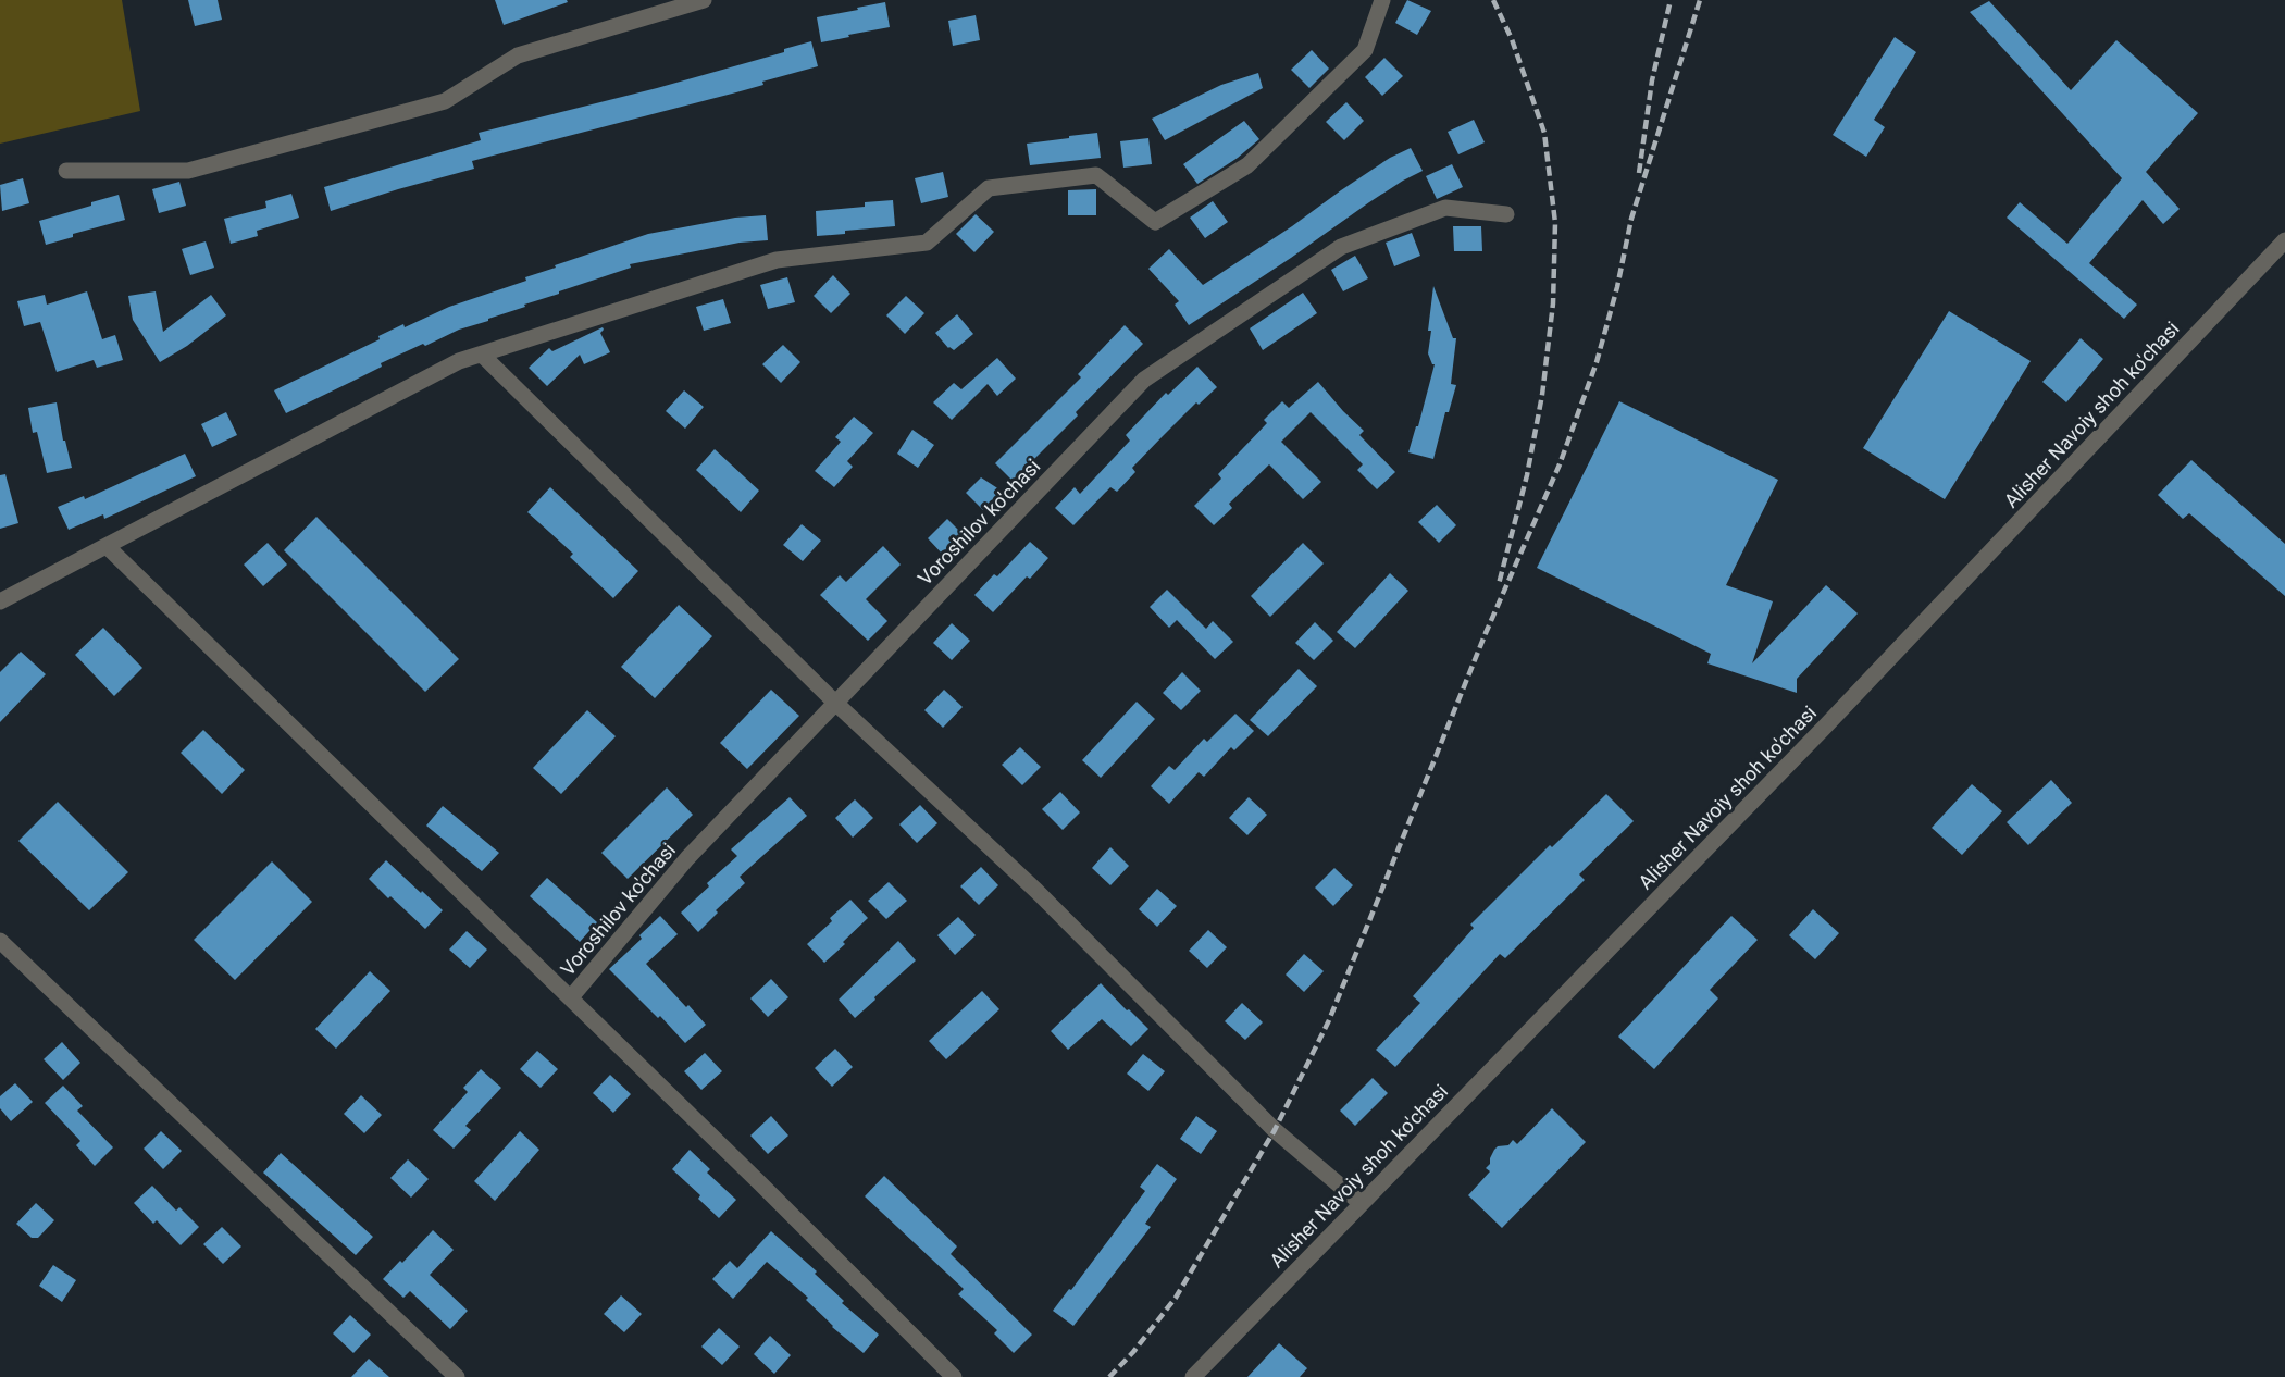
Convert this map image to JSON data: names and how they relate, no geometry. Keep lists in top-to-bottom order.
{
  "streets": {
    "street": ["Alisher Navoiy shoh ko'chasi", "Voroshilov ko'chasi"]
  }
}
